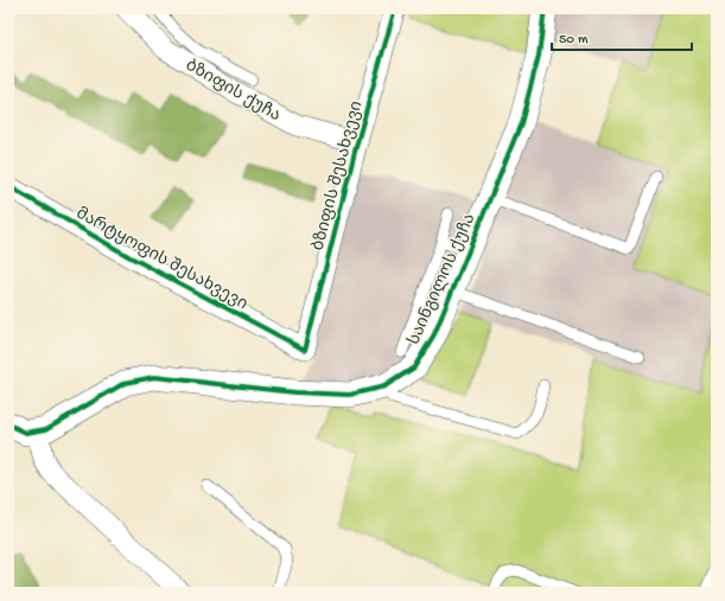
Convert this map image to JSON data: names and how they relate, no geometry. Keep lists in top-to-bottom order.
{
  "streets": {
    "street": [
      "ბზიფის ქუჩა",
      "ბზიფის შესახვევი",
      "მარტყოფის შესახვევი",
      "საინგილოს ქუჩა"
    ]
  },
  "crossings": [
    ["ბზიფის ქუჩა", "ბზიფის შესახვევი"],
    ["ბზიფის შესახვევი", "მარტყოფის შესახვევი"]
  ],
  "scale_bar": "50 m"
}
